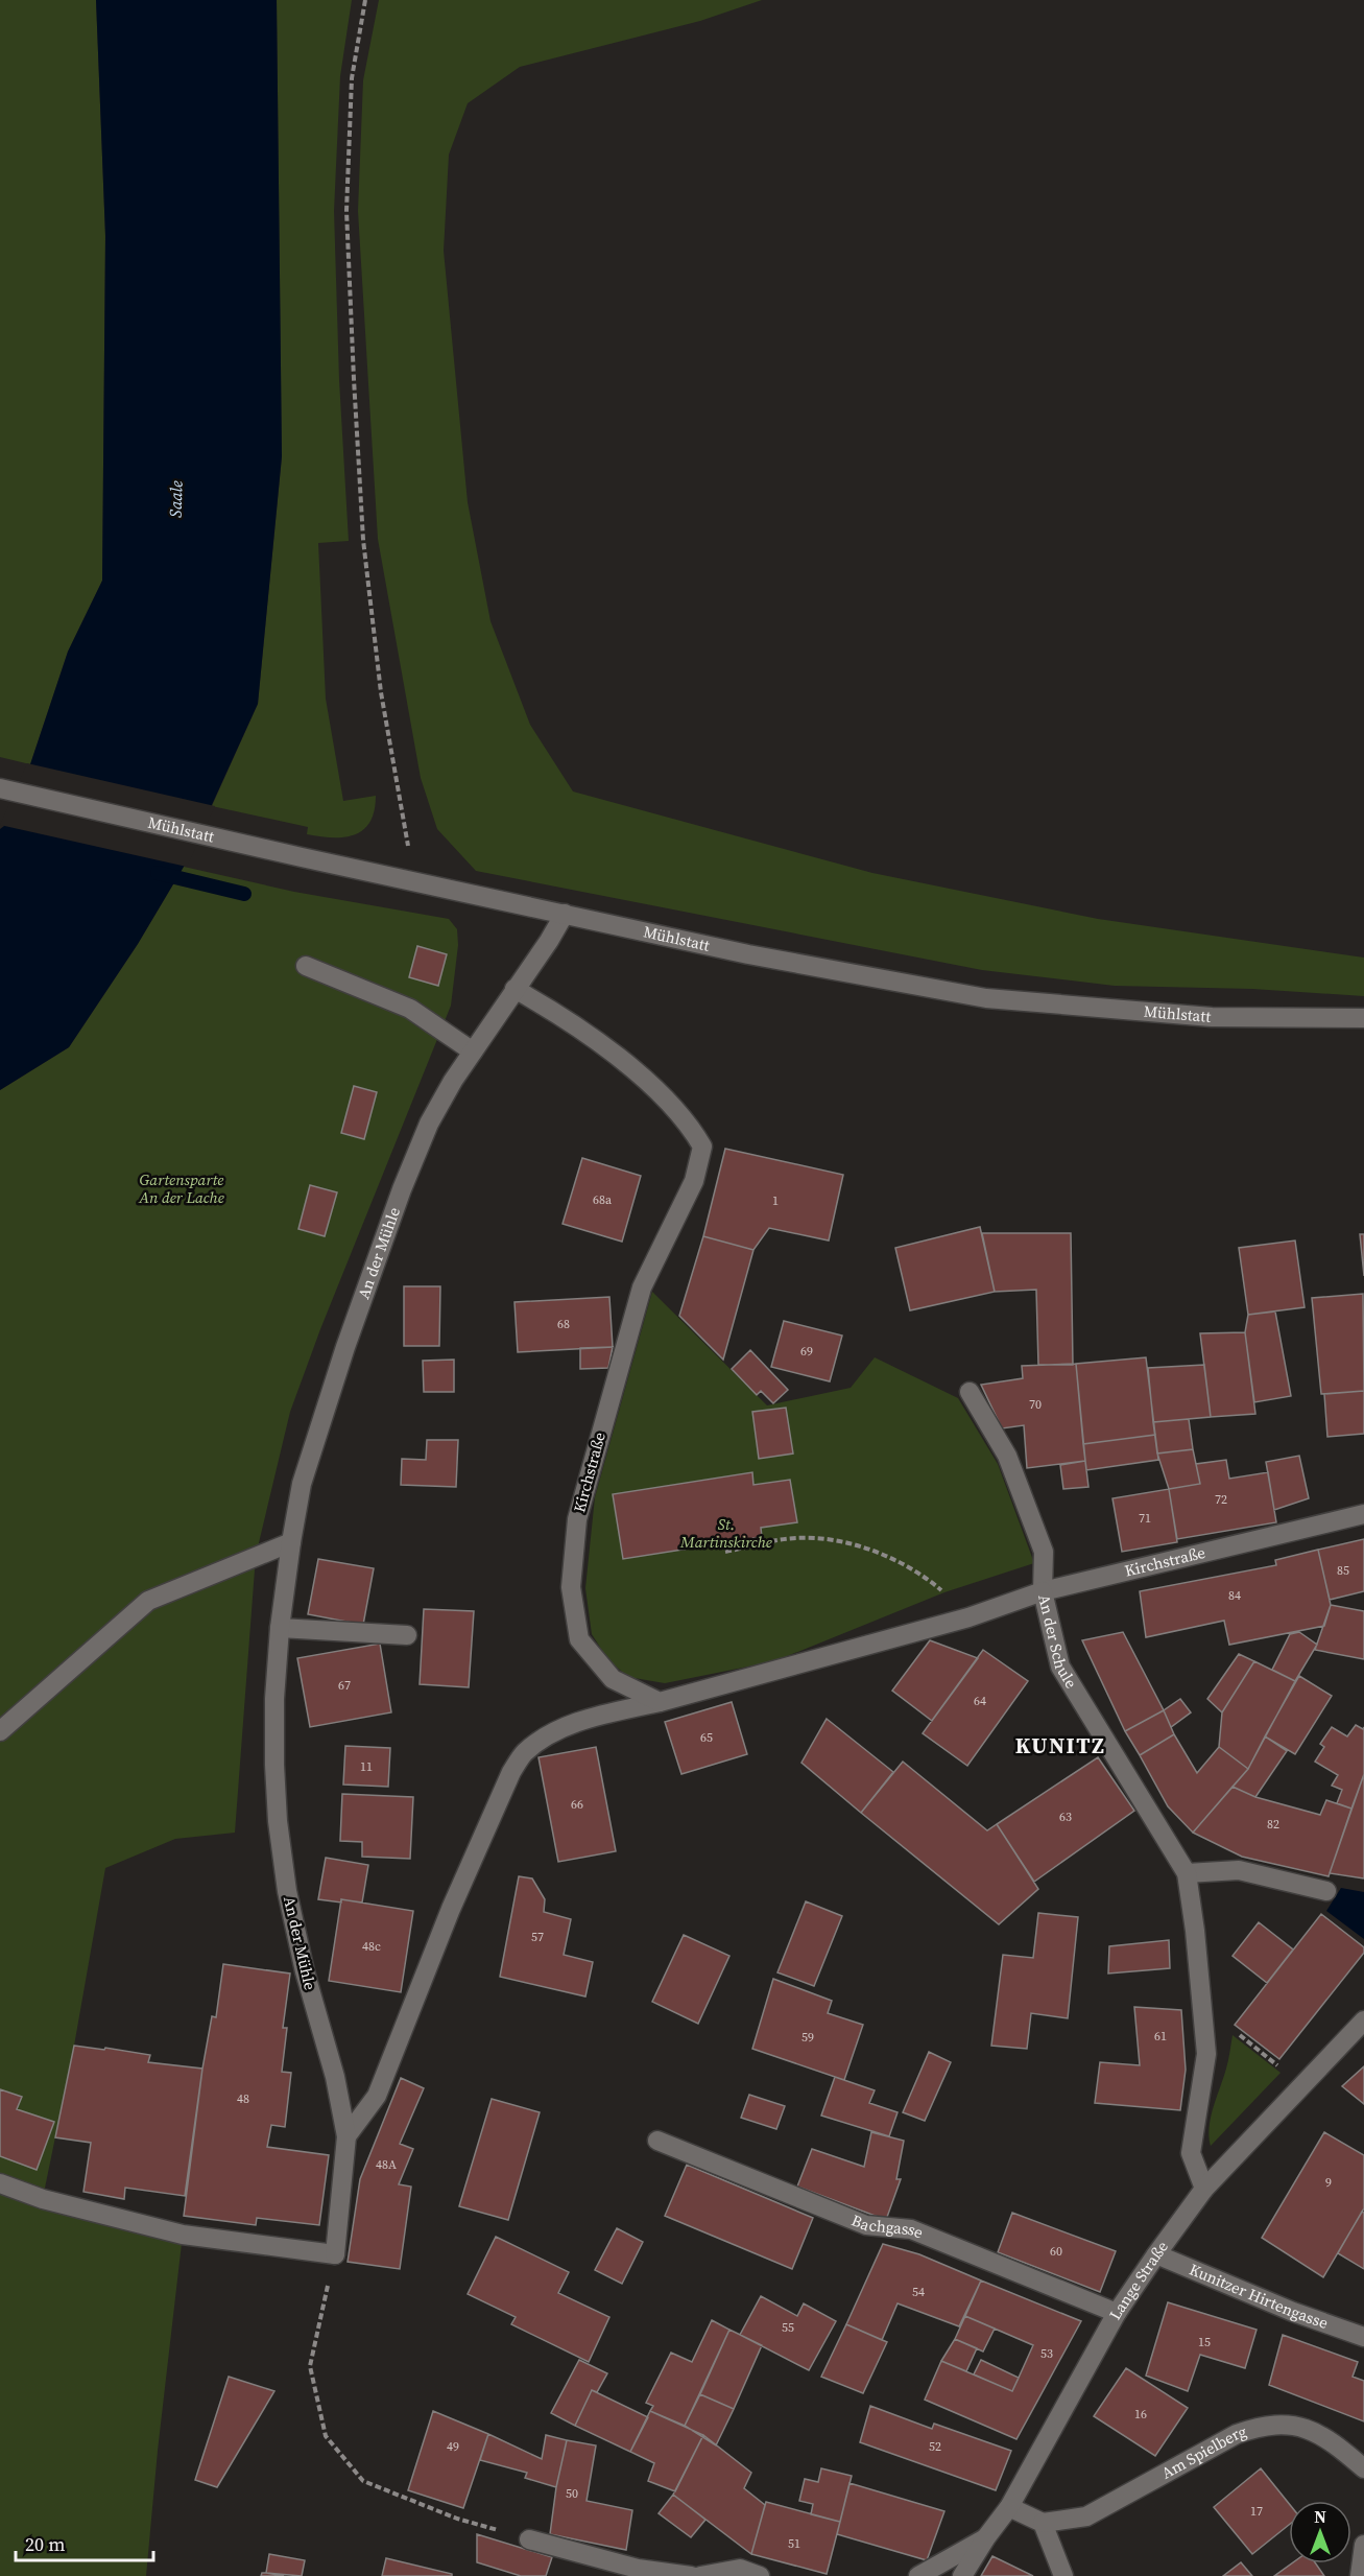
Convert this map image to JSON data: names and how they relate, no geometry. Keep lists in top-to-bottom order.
{
  "streets": {
    "street": [
      "Mühlstatt",
      "An der Mühle",
      "Kirchstraße",
      "An der Schule",
      "Bachgasse",
      "Lange Straße",
      "Kunitzer Hirtengasse",
      "Am Spielberg"
    ]
  },
  "crossings": [
    ["Mühlstatt", "An der Mühle"],
    ["An der Mühle", "Kirchstraße"],
    ["Kirchstraße", "An der Schule"],
    ["An der Schule", "Lange Straße"],
    ["Bachgasse", "Lange Straße"],
    ["Lange Straße", "Kunitzer Hirtengasse"]
  ],
  "districts": ["KUNITZ"],
  "water": ["Saale"],
  "parks": ["Gartensparte An der Lache", "St. Martinskirche"],
  "house_numbers": [
    "68a",
    "1",
    "68",
    "69",
    "70",
    "72",
    "71",
    "85",
    "84",
    "67",
    "64",
    "65",
    "11",
    "66",
    "63",
    "82",
    "57",
    "48c",
    "61",
    "59",
    "48",
    "48A",
    "9",
    "60",
    "54",
    "55",
    "15",
    "53",
    "16",
    "49",
    "52",
    "50",
    "17",
    "51"
  ],
  "scale_bar": "20 m",
  "north": "top"
}
